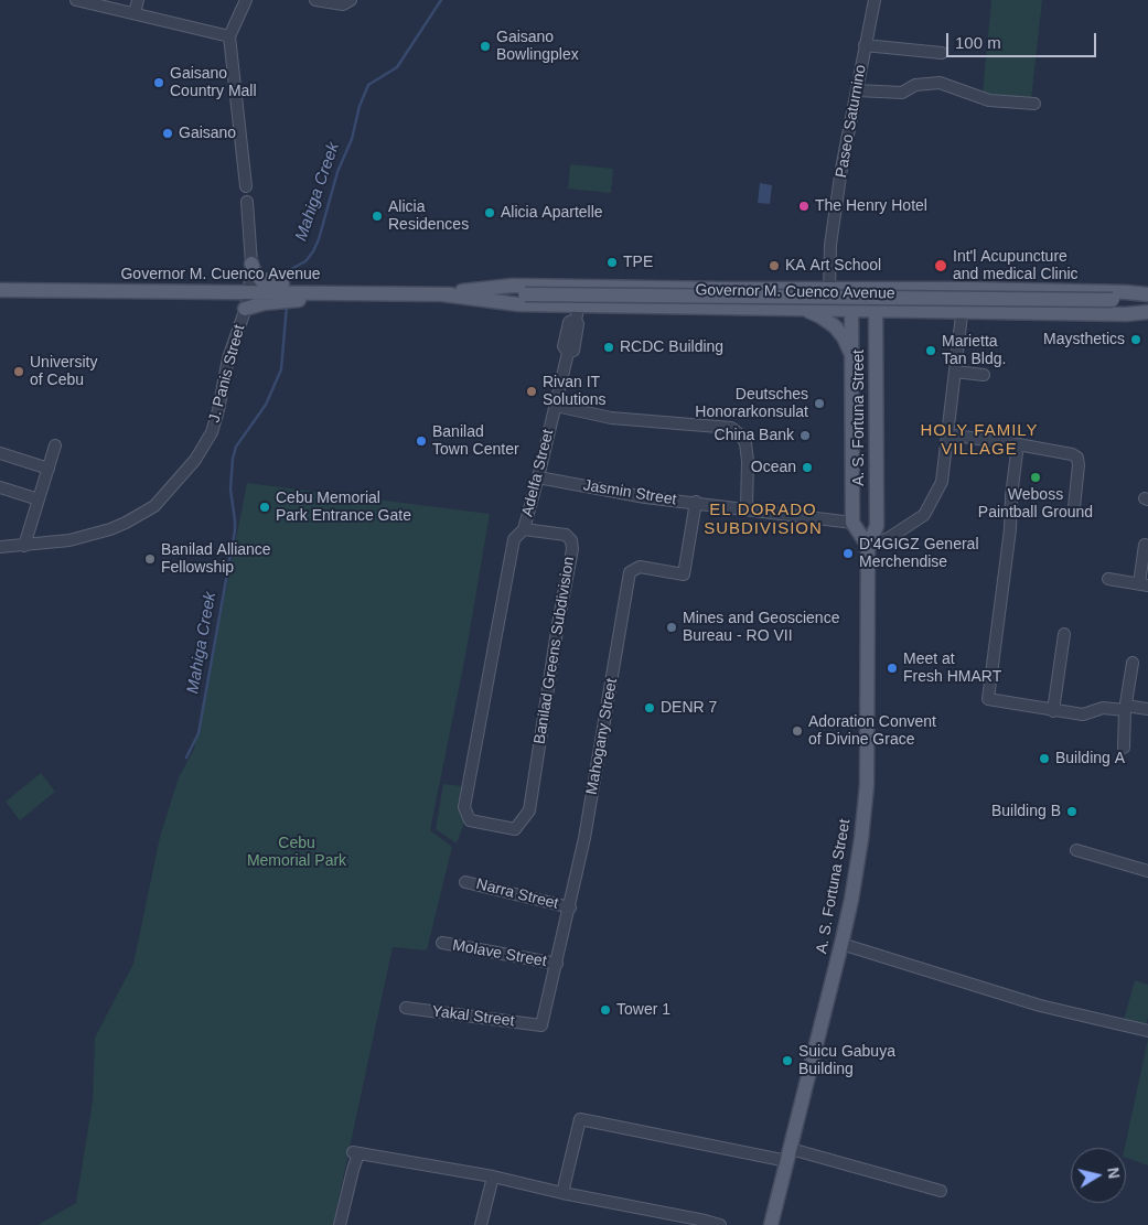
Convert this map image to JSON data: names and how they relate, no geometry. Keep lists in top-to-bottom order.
{
  "streets": {
    "main road": ["Governor M. Cuenco Avenue", "A. S. Fortuna Street"],
    "street": [
      "Paseo Saturnino",
      "J. Panis Street",
      "Adelfa Street",
      "Jasmin Street",
      "Banilad Greens Subdivision",
      "Mahogany Street",
      "Narra Street",
      "Molave Street",
      "Yakal Street"
    ]
  },
  "crossings": [
    ["Paseo Saturnino", "Governor M. Cuenco Avenue"],
    ["Governor M. Cuenco Avenue", "J. Panis Street"],
    ["Governor M. Cuenco Avenue", "A. S. Fortuna Street"],
    ["Governor M. Cuenco Avenue", "Adelfa Street"],
    ["A. S. Fortuna Street", "Jasmin Street"],
    ["Adelfa Street", "Jasmin Street"],
    ["Adelfa Street", "Banilad Greens Subdivision"],
    ["Jasmin Street", "Mahogany Street"],
    ["Mahogany Street", "Narra Street"],
    ["Mahogany Street", "Molave Street"],
    ["Mahogany Street", "Yakal Street"]
  ],
  "districts": ["HOLY FAMILY VILLAGE", "EL DORADO SUBDIVISION"],
  "water": ["Mahiga Creek"],
  "parks": ["Cebu Memorial Park"],
  "places": [
    "Gaisano Bowlingplex",
    "Gaisano Country Mall",
    "Gaisano",
    "The Henry Hotel",
    "Alicia Apartelle",
    "Alicia Residences",
    "TPE",
    "KA Art School",
    "Int'l Acupuncture and medical Clinic",
    "Maysthetics",
    "RCDC Building",
    "Marietta Tan Bldg.",
    "University of Cebu",
    "Rivan IT Solutions",
    "Deutsches Honorarkonsulat",
    "China Bank",
    "Banilad Town Center",
    "Ocean",
    "Weboss Paintball Ground",
    "Cebu Memorial Park Entrance Gate",
    "D'4GIGZ General Merchendise",
    "Banilad Alliance Fellowship",
    "Mines and Geoscience Bureau - RO VII",
    "Meet at Fresh HMART",
    "DENR 7",
    "Adoration Convent of Divine Grace",
    "Building A",
    "Building B",
    "Tower 1",
    "Suicu Gabuya Building"
  ],
  "scale_bar": "100 m",
  "north": "right"
}
